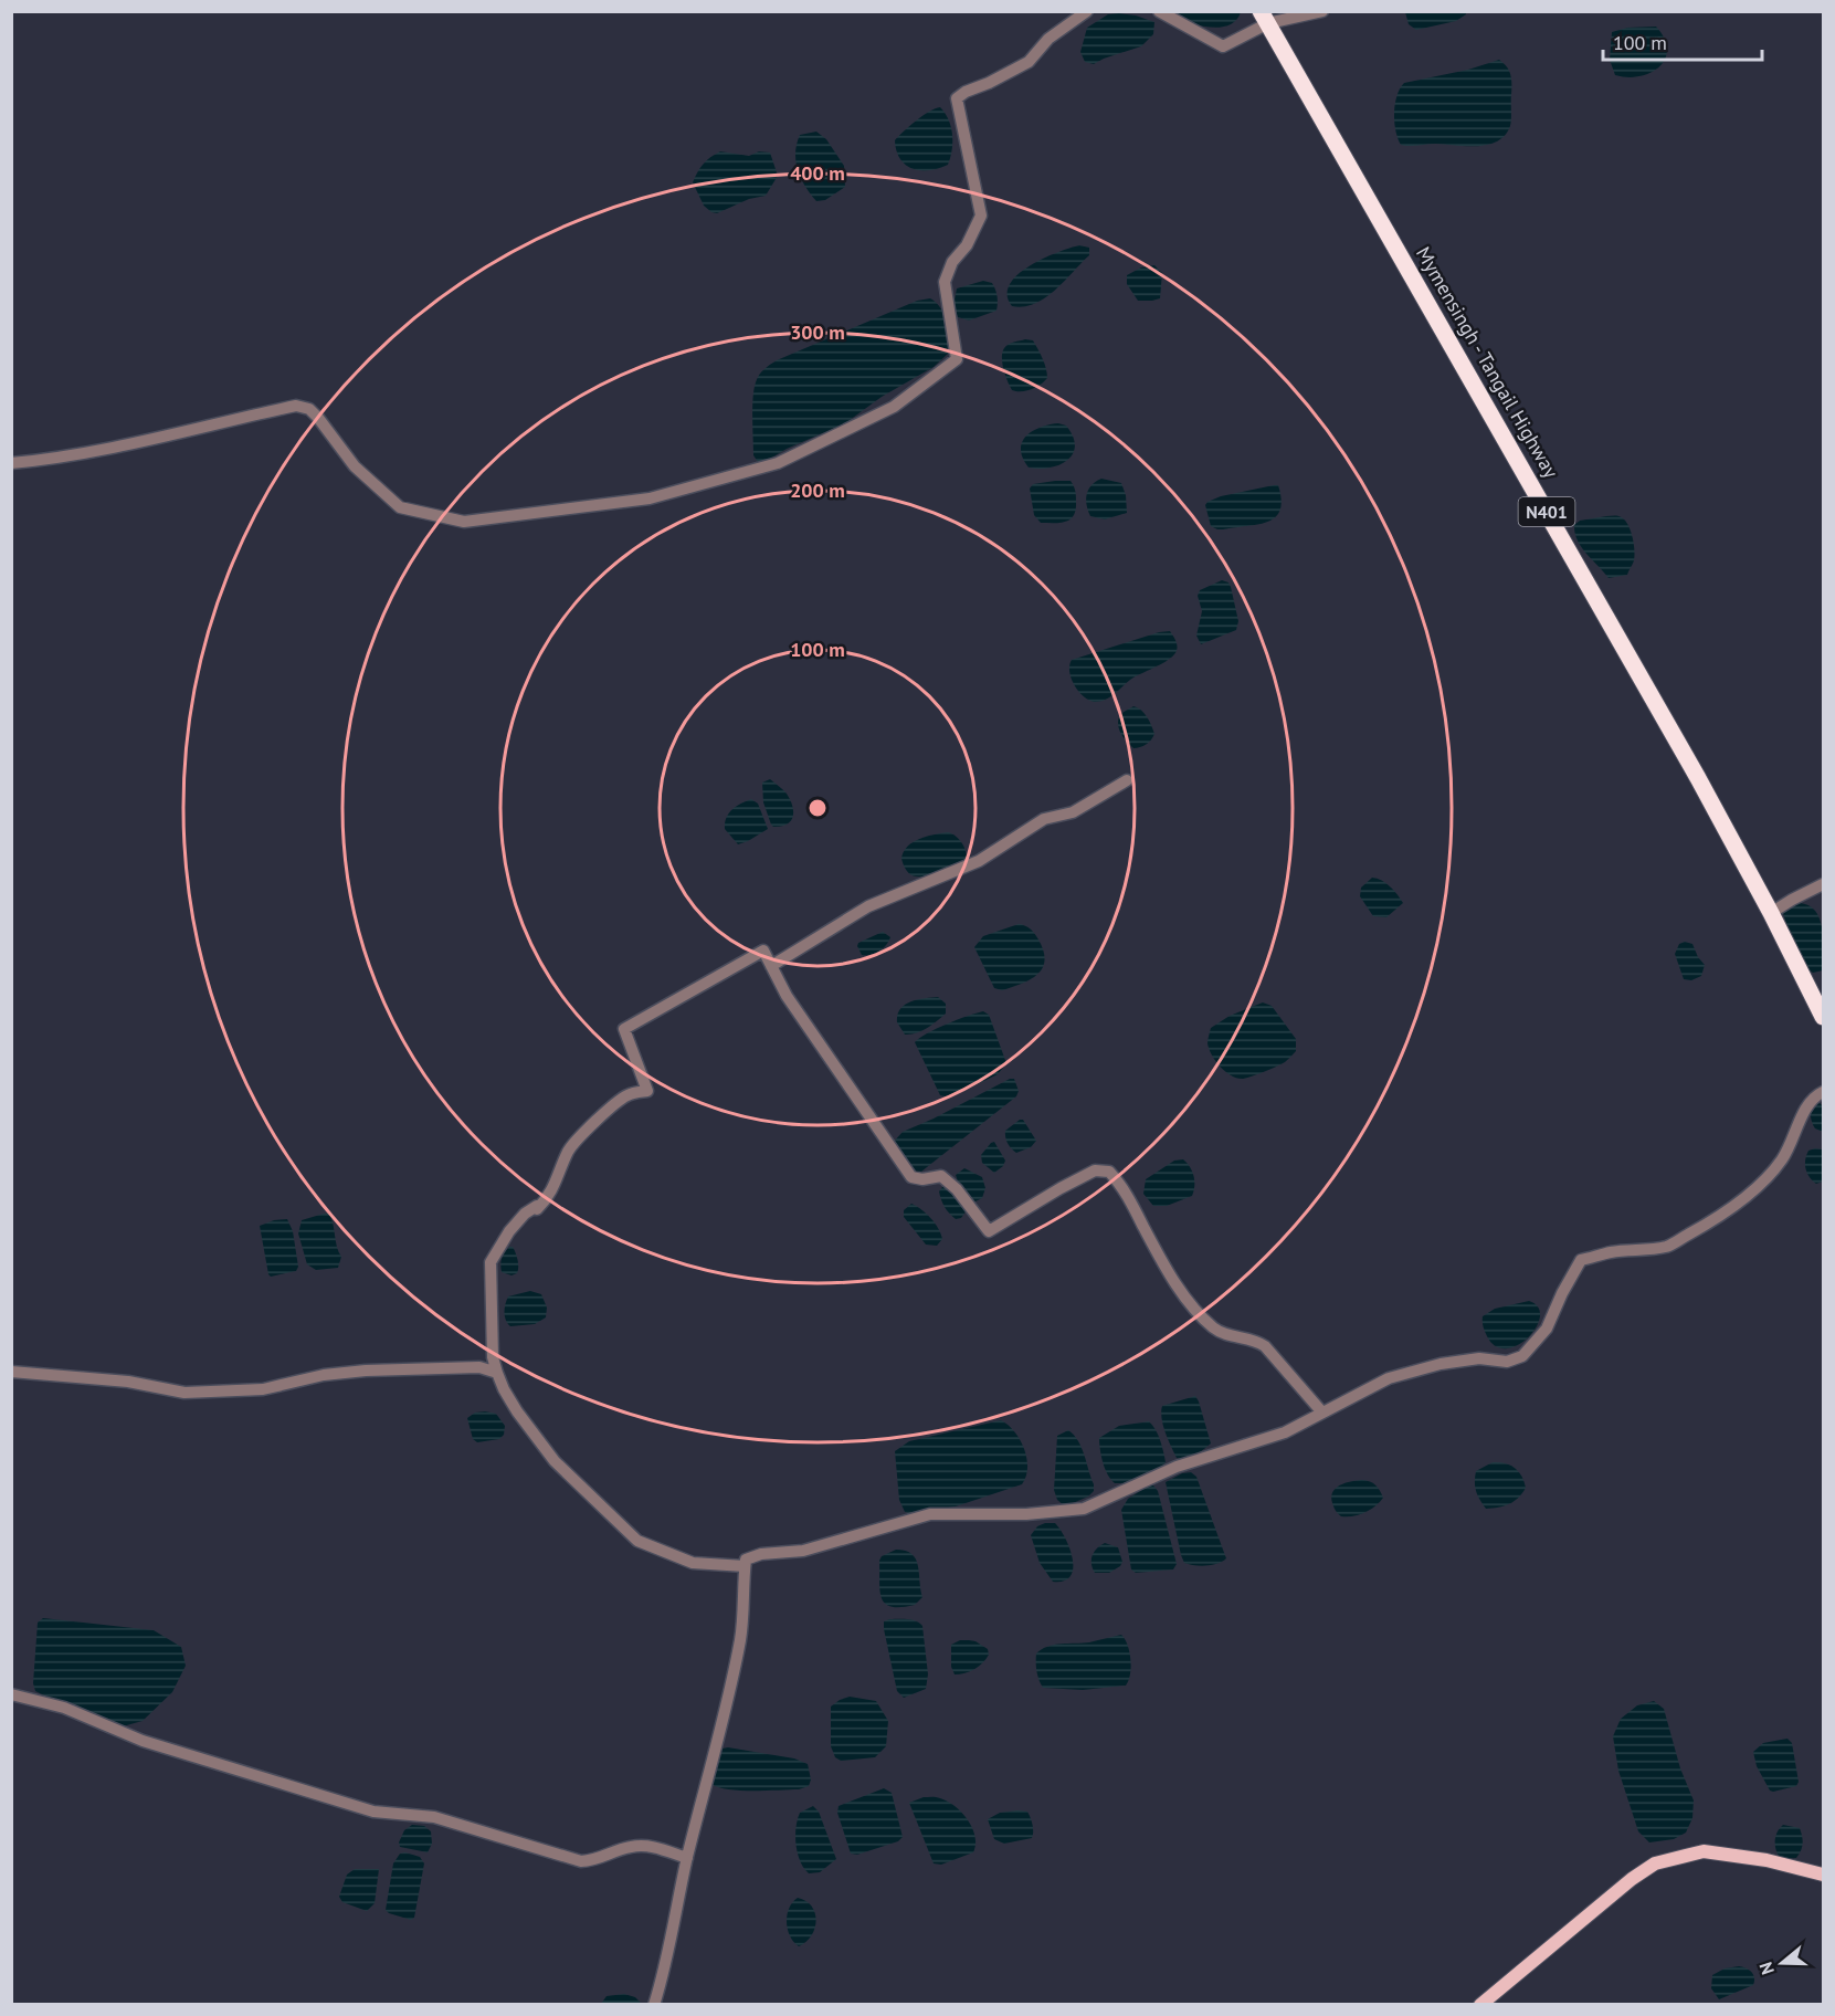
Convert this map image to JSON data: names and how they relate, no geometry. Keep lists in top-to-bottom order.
{
  "streets": {
    "highway": ["Mymensingh - Tangail Highway", "N401"]
  },
  "scale_bar": "100 m",
  "north": "left",
  "rings": [
    "400 m",
    "300 m",
    "200 m",
    "100 m"
  ]
}
